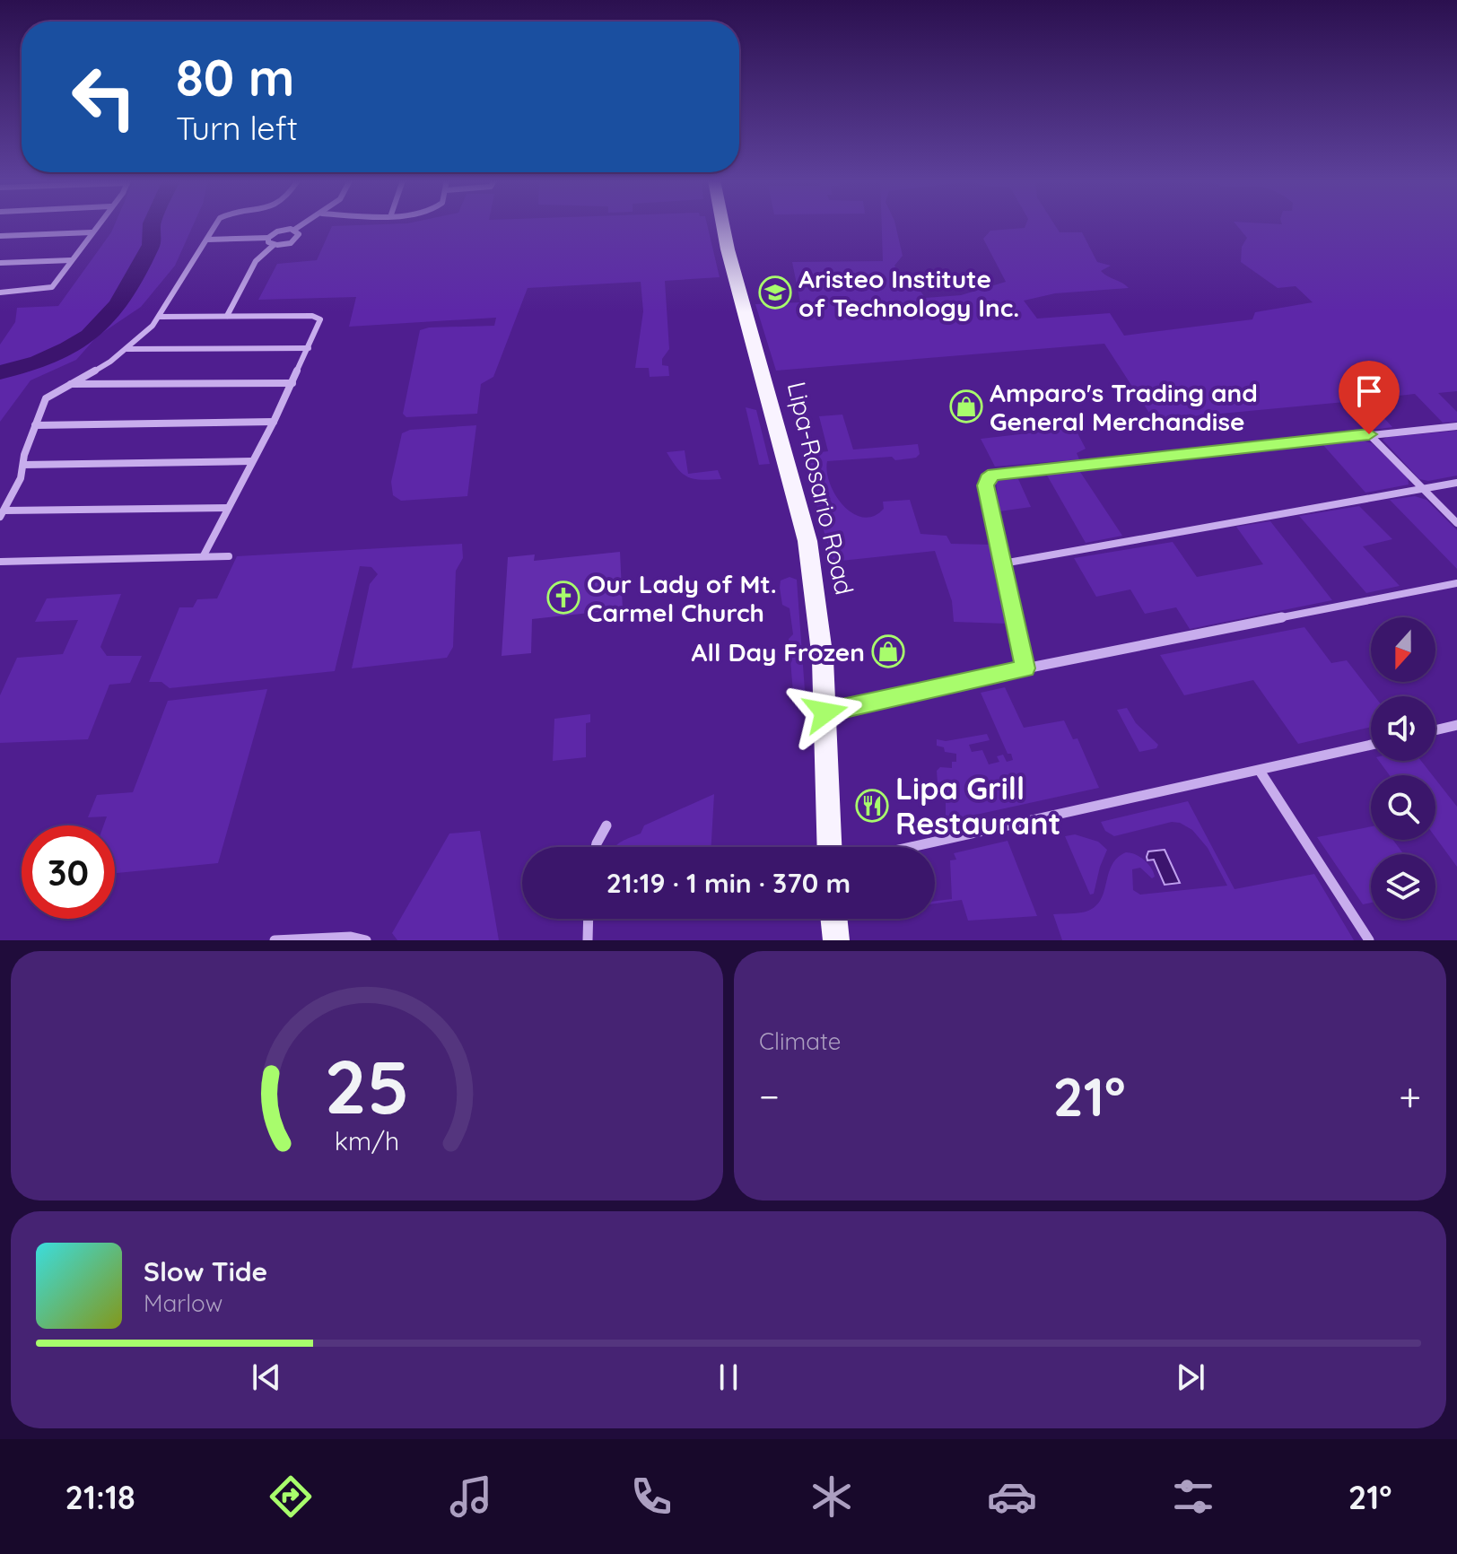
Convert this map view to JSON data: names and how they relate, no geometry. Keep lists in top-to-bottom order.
{
  "streets": {
    "main road": ["Lipa-Rosario Road"]
  },
  "places": {
    "school or university": ["Aristeo Institute of Technology Inc."],
    "shop": ["Amparo's Trading and General Merchandise", "All Day Frozen"],
    "church": ["Our Lady of Mt. Carmel Church"],
    "restaurant": ["Lipa Grill Restaurant"]
  },
  "north": "bottom",
  "page": {
    "turn": ["80 m", "Turn left"],
    "limit": "30",
    "trip": "21:19 · 1 min · 370 m",
    "tile": "Climate",
    "heat": ["−", "21°", "+"],
    "song": ["Slow Tide", "Marlow"],
    "tabs": ["21:18", "21°"],
    "gauge": ["25", "km/h"]
  }
}
